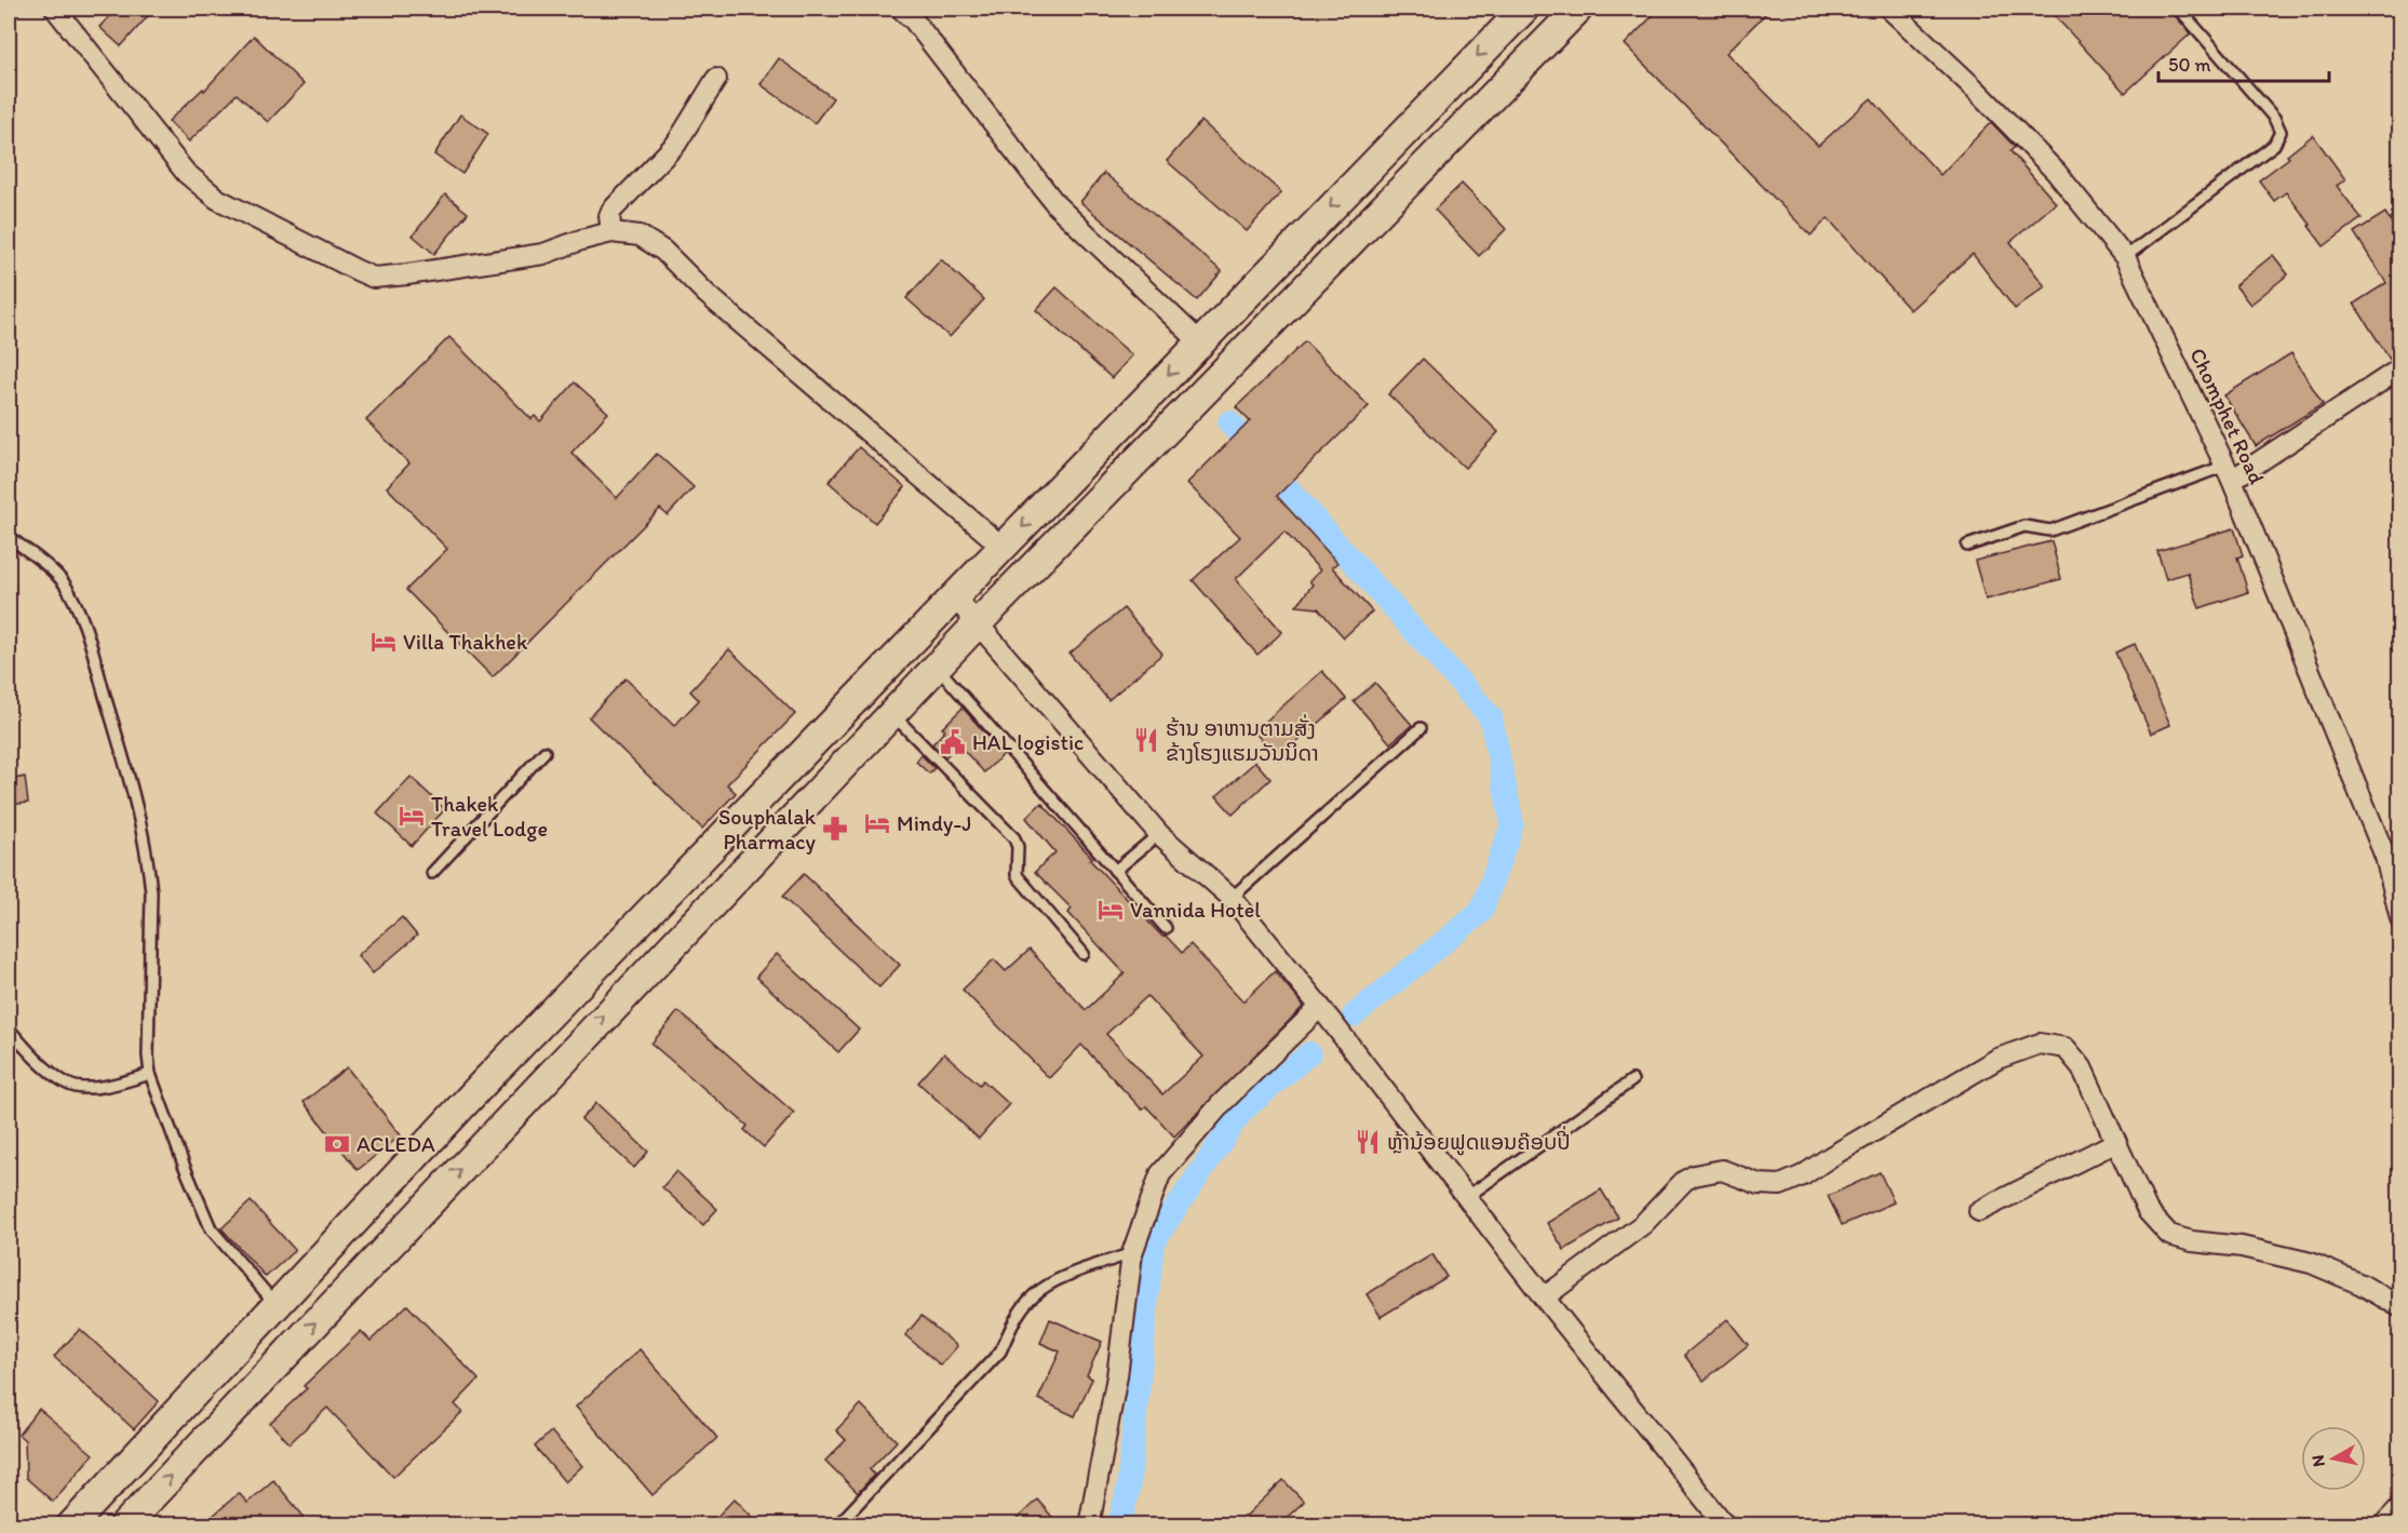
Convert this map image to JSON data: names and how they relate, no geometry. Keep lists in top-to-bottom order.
{
  "streets": {
    "street": ["Chomphet Road"]
  },
  "places": {
    "hotel": [
      "Villa Thakhek",
      "Thakek Travel Lodge",
      "Mindy-J",
      "Vannida Hotel"
    ],
    "restaurant": ["ຮ້ານ ອາຫານຕາມສັ່ງ ຂ້າງໂຮງແຮມວັນນິດາ", "ຫຼ້ານ້ອຍຟູດແອນຄ໊ອບປີ່"],
    "public building": ["HAL logistic"],
    "pharmacy": ["Souphalak Pharmacy"],
    "bank": ["ACLEDA"]
  },
  "scale_bar": "50 m",
  "north": "left"
}
